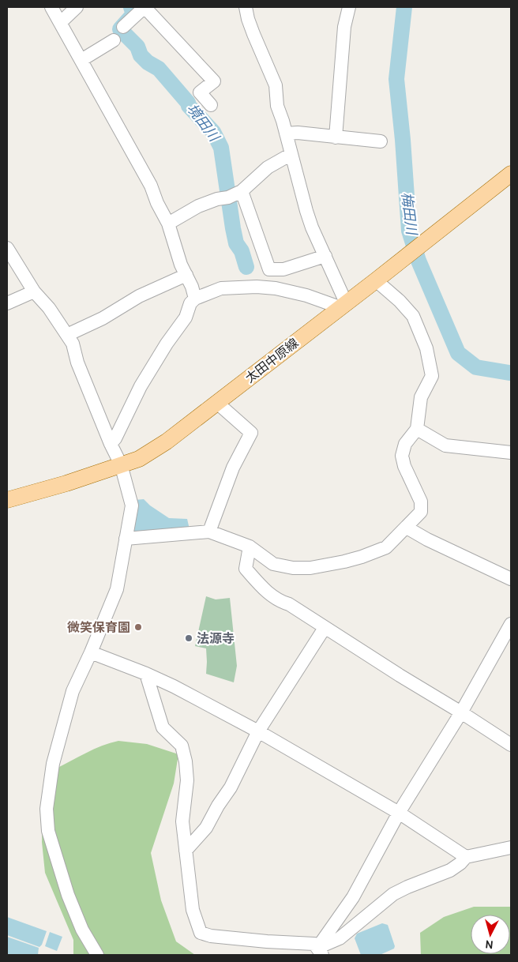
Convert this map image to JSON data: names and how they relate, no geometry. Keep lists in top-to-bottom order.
{
  "streets": {
    "main road": ["太田中原線"]
  },
  "water": ["境田川", "梅田川"],
  "places": ["微笑保育園", "法源寺"],
  "north": "bottom"
}
